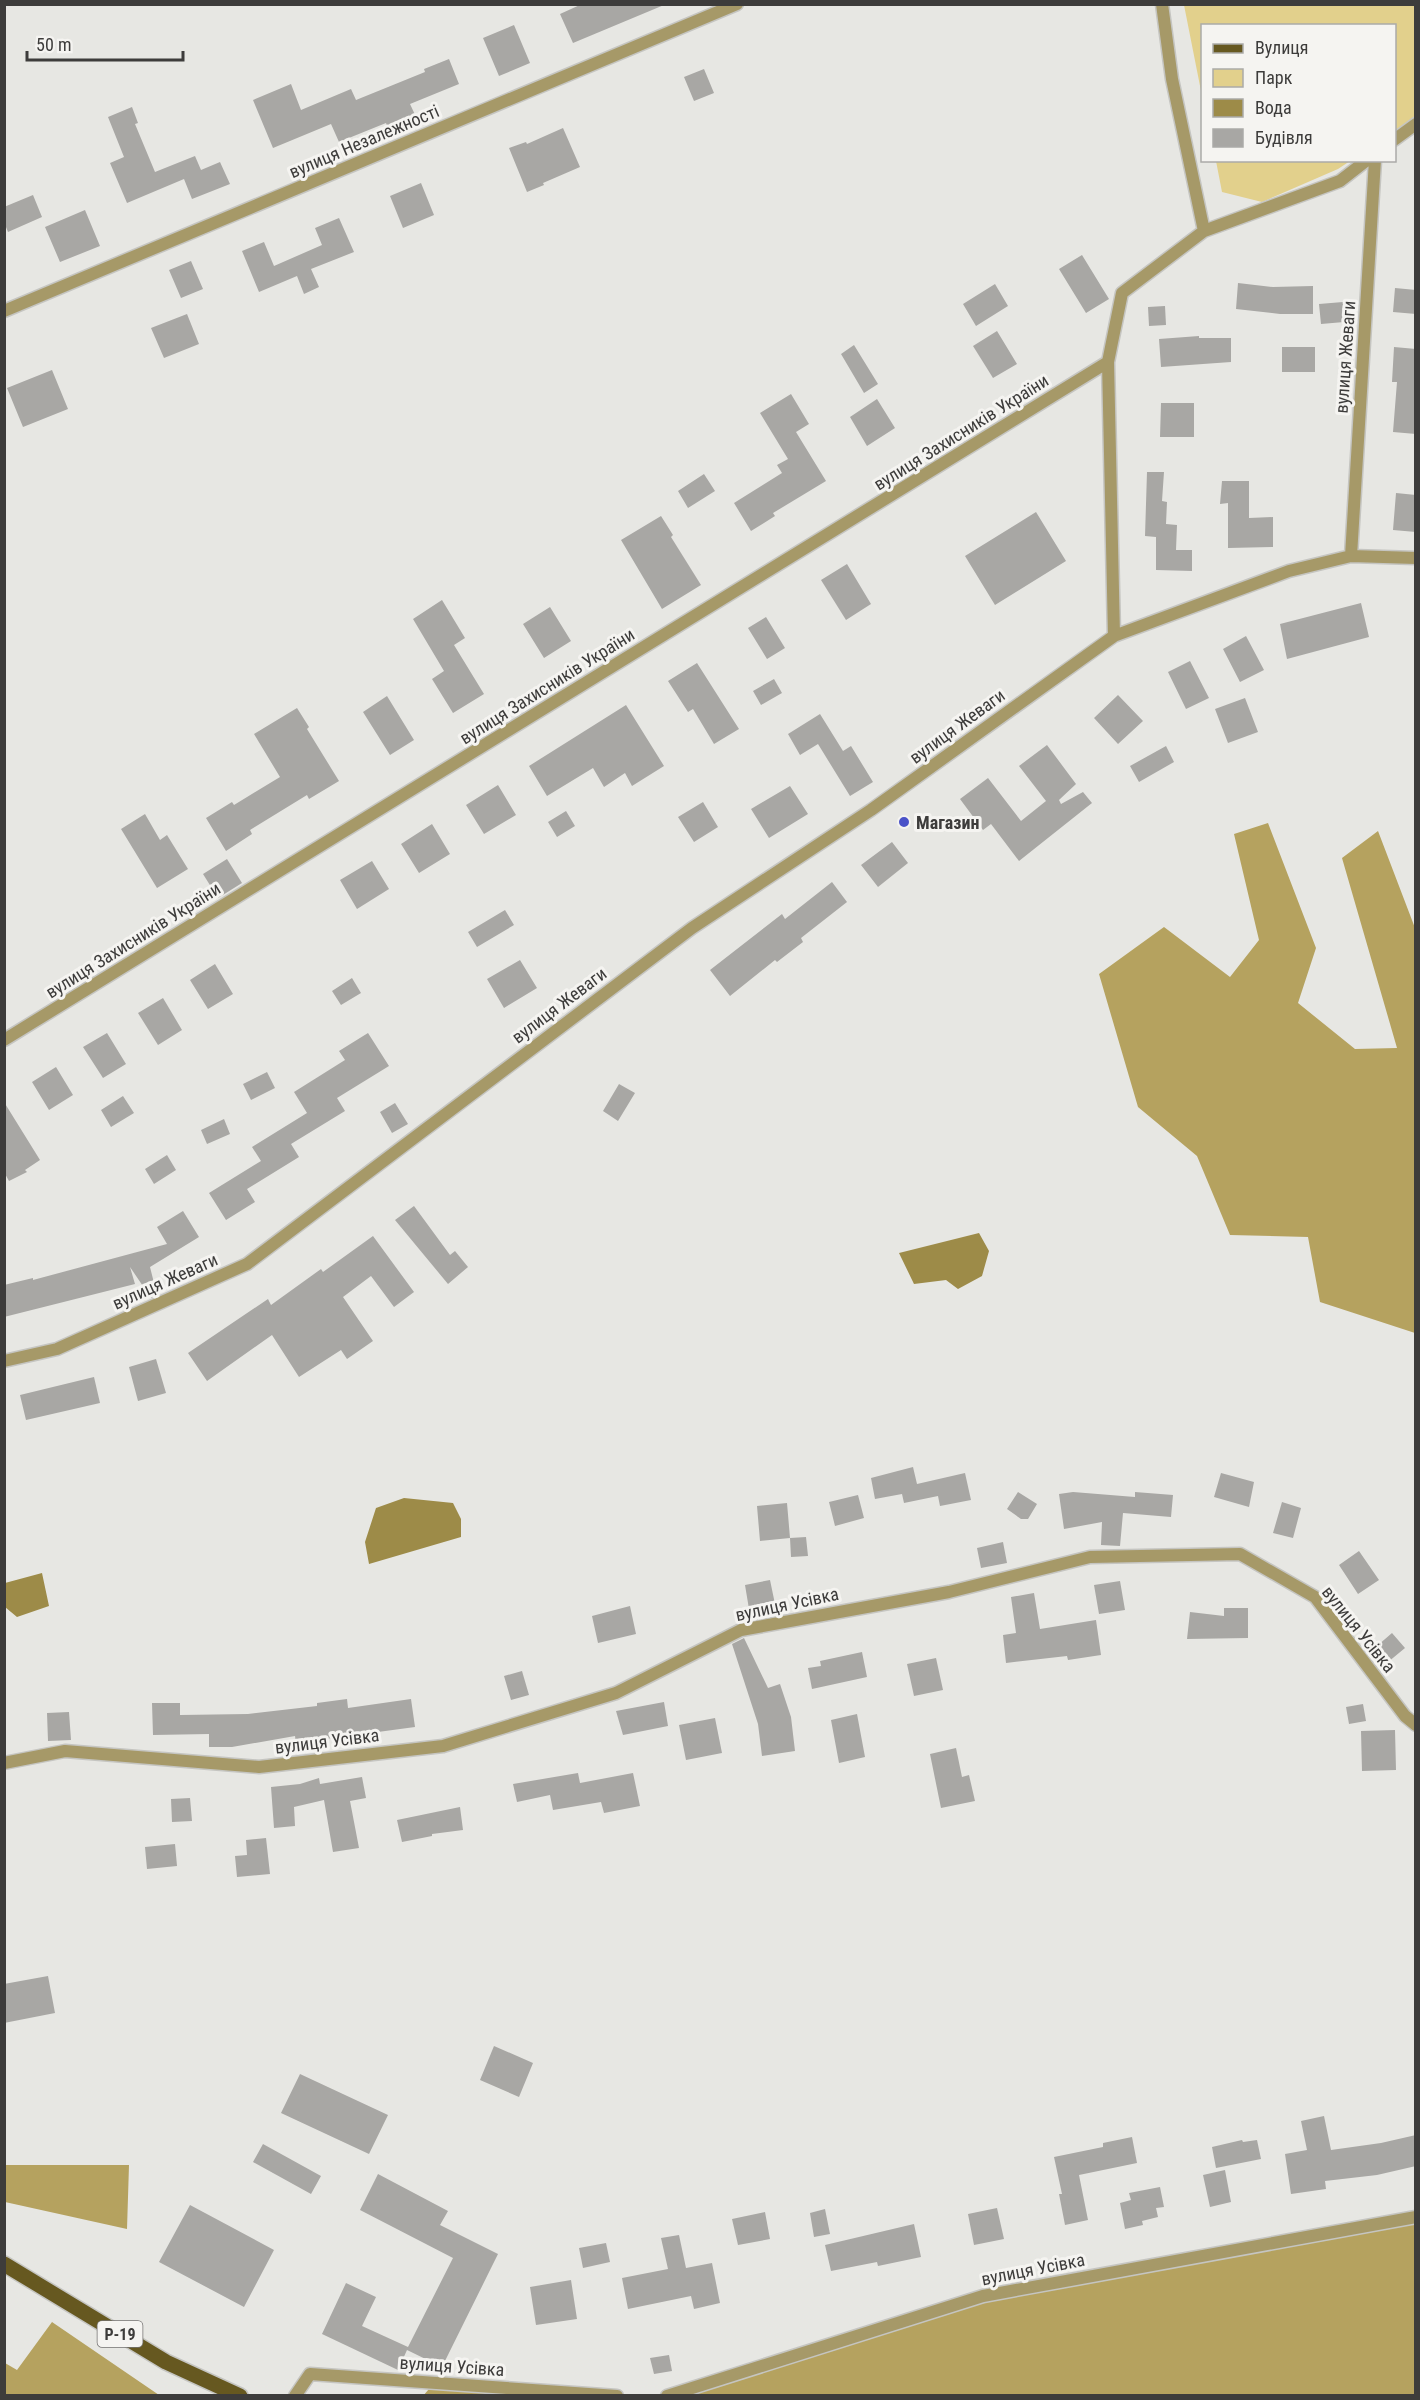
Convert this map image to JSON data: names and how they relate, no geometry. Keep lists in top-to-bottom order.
{
  "streets": {
    "main road": ["Р-19"],
    "street": [
      "вулиця Незалежності",
      "вулиця Жеваги",
      "вулиця Захисників України",
      "вулиця Усівка"
    ]
  },
  "places": ["Магазин"],
  "legend": [
    "Вулиця",
    "Парк",
    "Вода",
    "Будівля"
  ],
  "scale_bar": "50 m"
}
